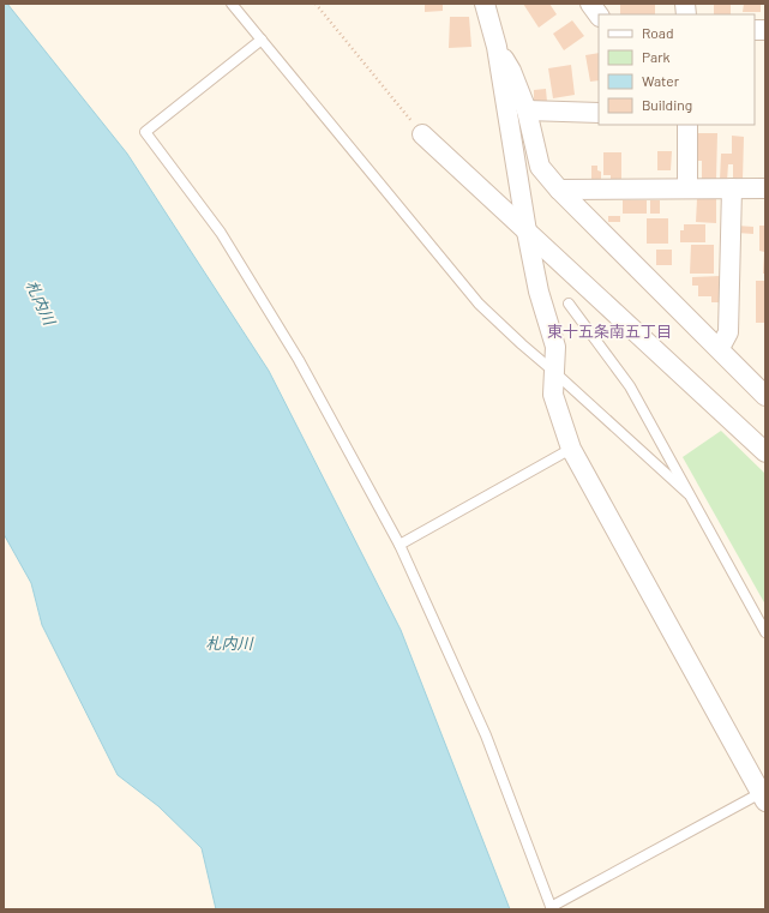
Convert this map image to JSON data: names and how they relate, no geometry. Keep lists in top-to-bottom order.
{
  "districts": ["東十五条南五丁目"],
  "water": ["札内川"],
  "legend": [
    "Road",
    "Park",
    "Water",
    "Building"
  ]
}
